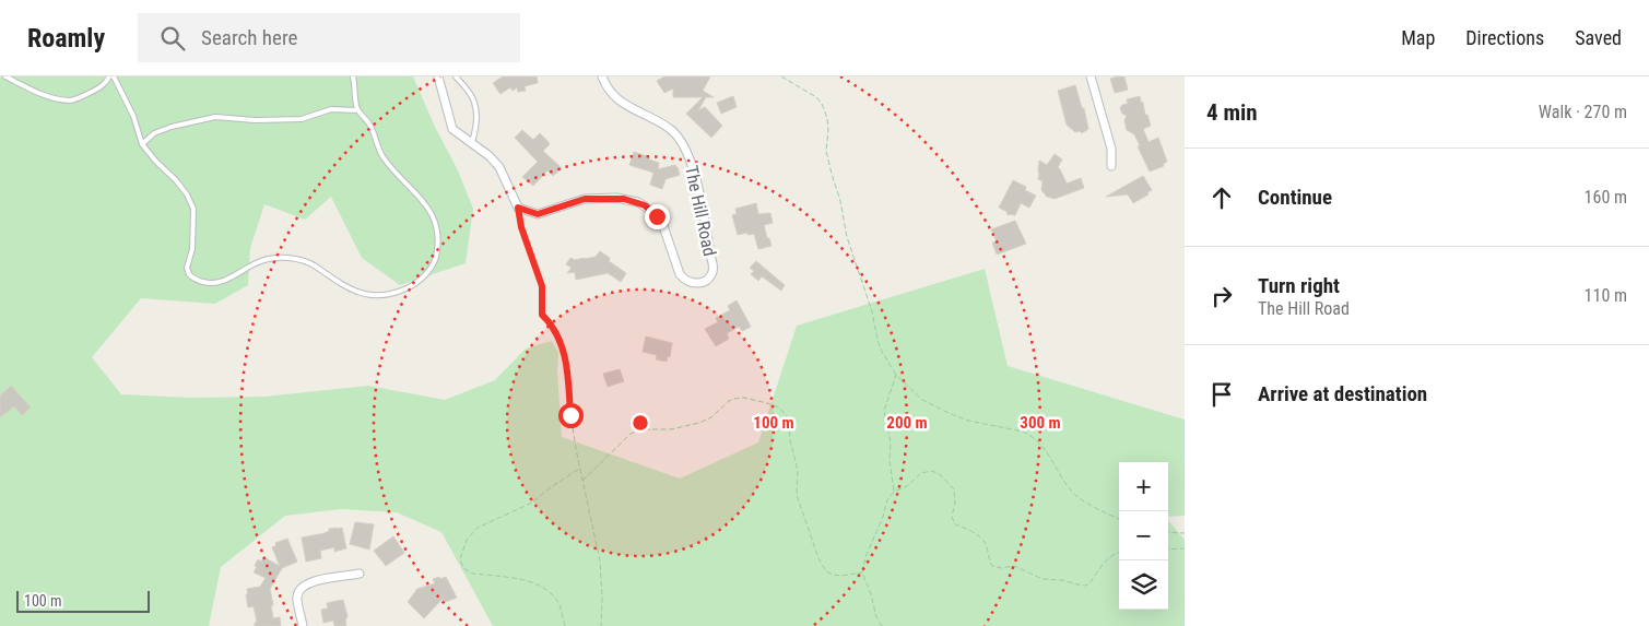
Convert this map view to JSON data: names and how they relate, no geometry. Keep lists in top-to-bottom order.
{
  "streets": {
    "street": ["The Hill Road"]
  },
  "scale_bar": "100 m",
  "page": {
    "header": "Roamly",
    "search": "Search here",
    "nav": ["Map", "Directions", "Saved"],
    "heading": ["4 min", "Walk · 270 m"],
    "list": [
      ["Continue", "160 m"],
      ["Turn right", "The Hill Road", "110 m"],
      "Arrive at destination"
    ],
    "map_buttons": ["+", "−"],
    "scale": "100 m"
  },
  "rings": ["100 m", "200 m", "300 m"]
}
